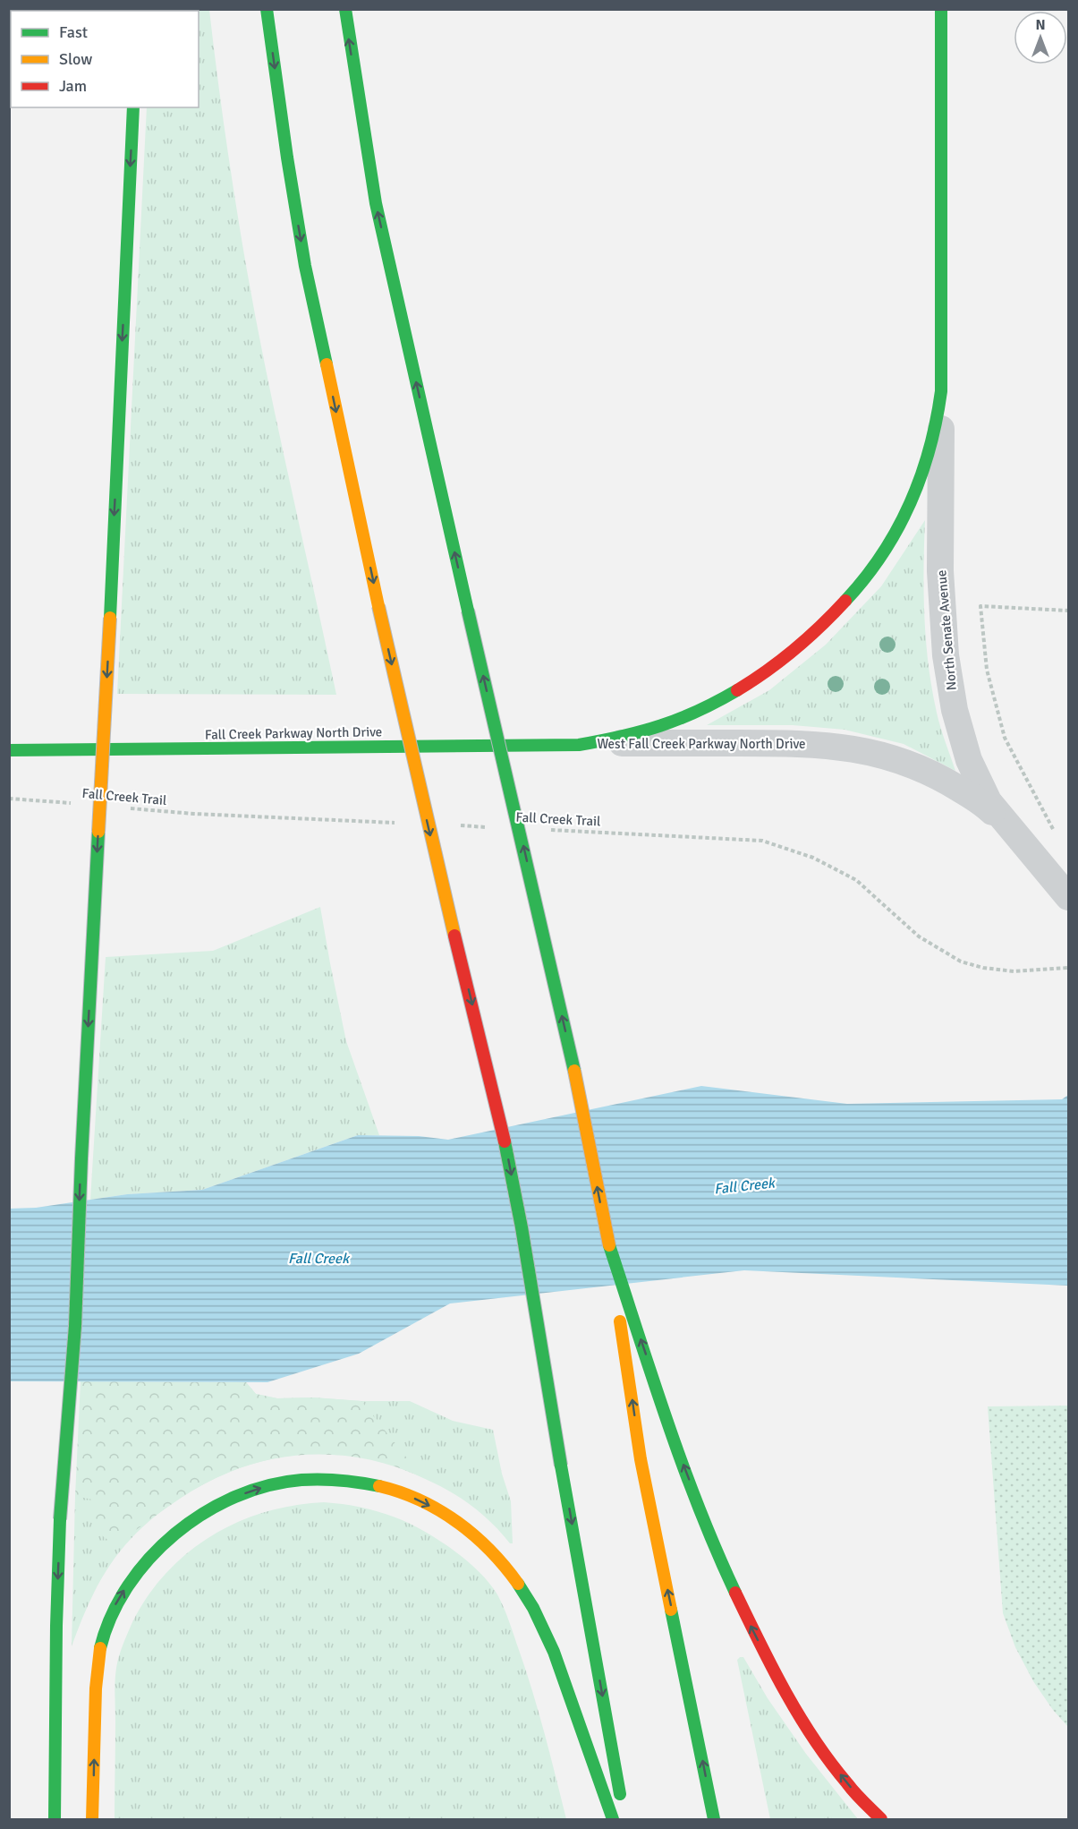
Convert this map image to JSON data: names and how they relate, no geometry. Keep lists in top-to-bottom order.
{
  "streets": {
    "main road": ["Fall Creek Parkway North Drive", "West Fall Creek Parkway North Drive"],
    "street": ["North Senate Avenue"],
    "path": ["Fall Creek Trail"]
  },
  "crossings": [
    ["North Senate Avenue", "West Fall Creek Parkway North Drive"],
    ["Fall Creek Parkway North Drive", "West Fall Creek Parkway North Drive"]
  ],
  "water": ["Fall Creek"],
  "legend": ["Fast", "Slow", "Jam"],
  "north": "top"
}
